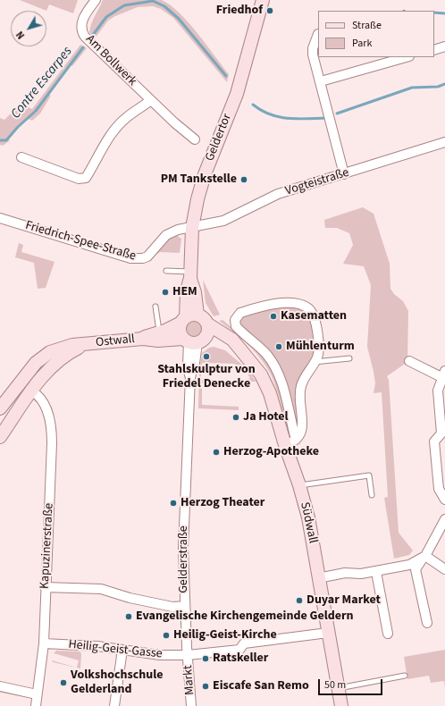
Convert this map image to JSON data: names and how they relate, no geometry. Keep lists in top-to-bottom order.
{
  "streets": {
    "main road": ["Geldertor", "Ostwall", "Südwall"],
    "street": [
      "Am Bollwerk",
      "Vogteistraße",
      "Friedrich-Spee-Straße",
      "Kapuzinerstraße",
      "Gelderstraße",
      "Heilig-Geist-Gasse",
      "Markt"
    ]
  },
  "crossings": [
    ["Geldertor", "Vogteistraße"],
    ["Geldertor", "Friedrich-Spee-Straße"],
    ["Geldertor", "Ostwall"],
    ["Geldertor", "Südwall"],
    ["Geldertor", "Gelderstraße"],
    ["Vogteistraße", "Friedrich-Spee-Straße"],
    ["Ostwall", "Südwall"],
    ["Ostwall", "Kapuzinerstraße"],
    ["Ostwall", "Gelderstraße"],
    ["Südwall", "Gelderstraße"],
    ["Südwall", "Heilig-Geist-Gasse"],
    ["Kapuzinerstraße", "Heilig-Geist-Gasse"],
    ["Gelderstraße", "Heilig-Geist-Gasse"],
    ["Gelderstraße", "Markt"],
    ["Heilig-Geist-Gasse", "Markt"]
  ],
  "water": ["Contre Escarpes"],
  "places": [
    "Friedhof",
    "PM Tankstelle",
    "HEM",
    "Kasematten",
    "Mühlenturm",
    "Stahlskulptur von Friedel Denecke",
    "Ja Hotel",
    "Herzog-Apotheke",
    "Herzog Theater",
    "Duyar Market",
    "Evangelische Kirchengemeinde Geldern",
    "Heilig-Geist-Kirche",
    "Ratskeller",
    "Volkshochschule Gelderland",
    "Eiscafe San Remo"
  ],
  "legend": ["Straße", "Park"],
  "scale_bar": "50 m",
  "north": "bottom left"
}
